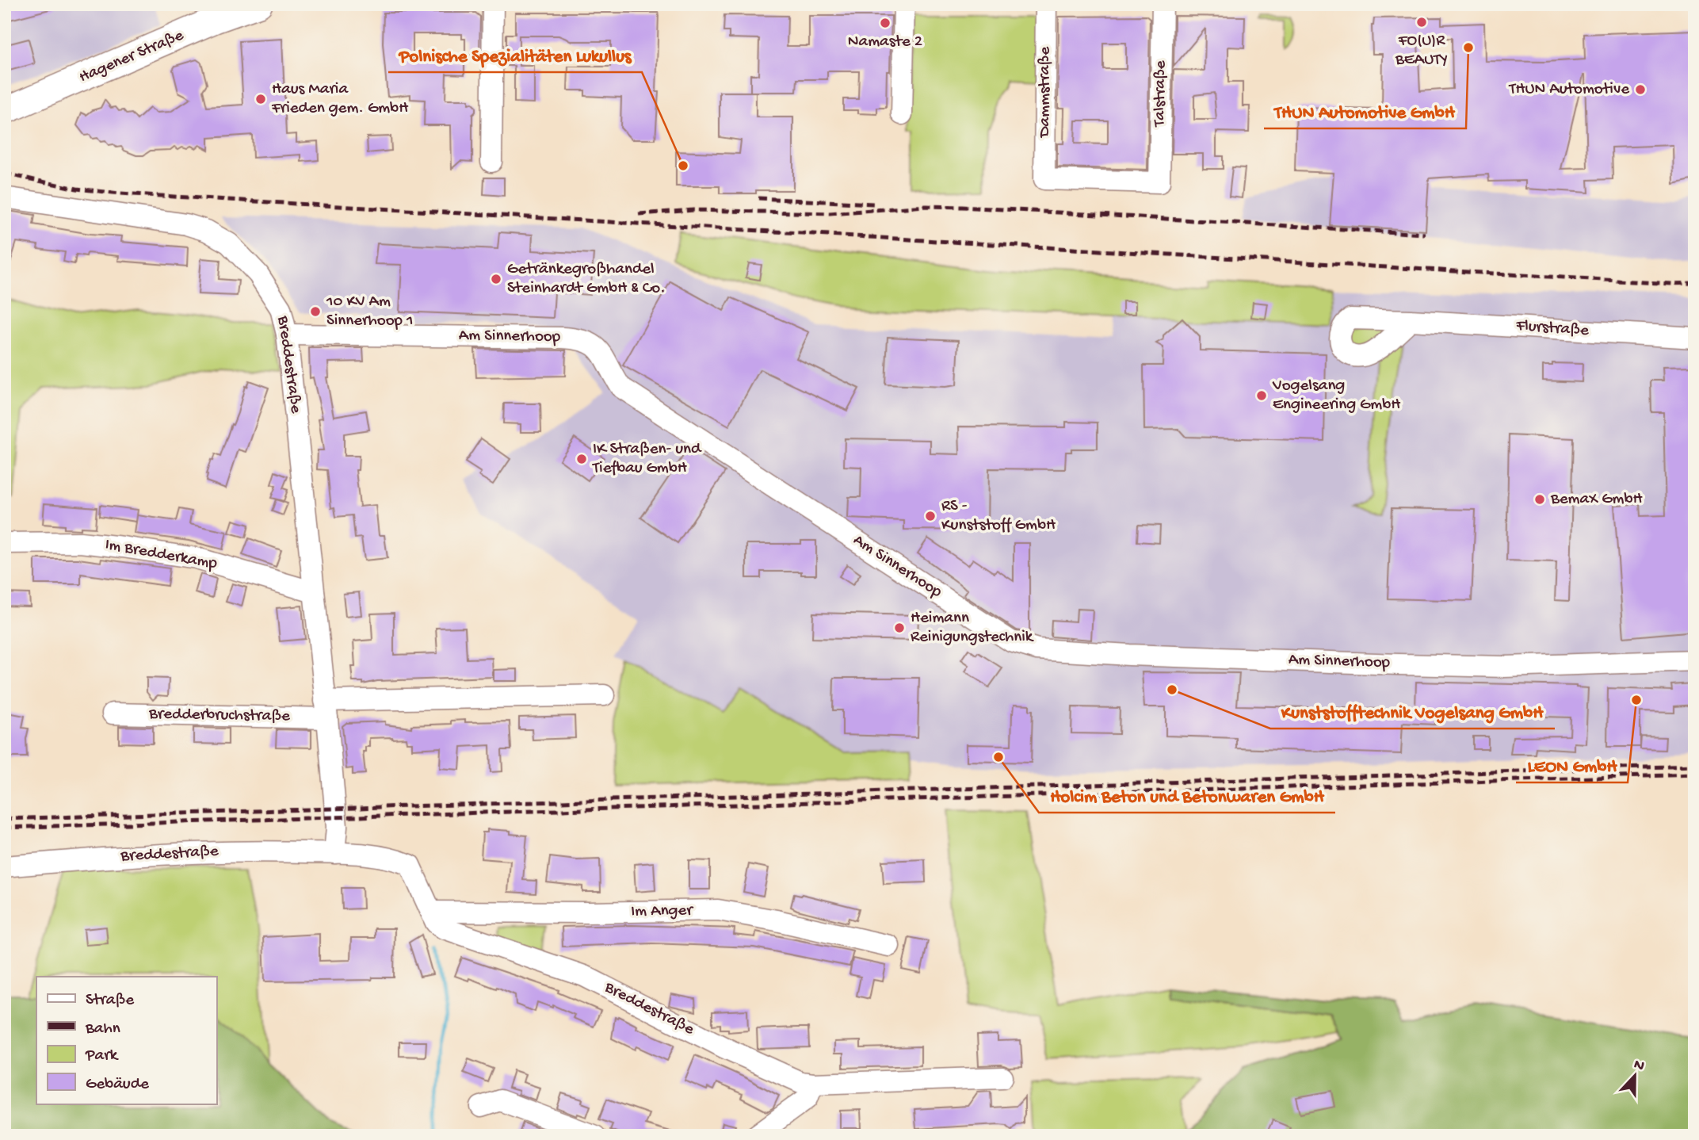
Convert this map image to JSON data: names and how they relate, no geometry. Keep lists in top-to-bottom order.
{
  "streets": {
    "main road": ["Hagener Straße"],
    "street": [
      "Dammstraße",
      "Talstraße",
      "Flurstraße",
      "Am Sinnerhoop",
      "Breddestraße",
      "Im Bredderkamp",
      "Bredderbruchstraße",
      "Im Anger"
    ]
  },
  "crossings": [
    ["Dammstraße", "Talstraße"],
    ["Am Sinnerhoop", "Breddestraße"],
    ["Breddestraße", "Im Bredderkamp"],
    ["Breddestraße", "Bredderbruchstraße"],
    ["Breddestraße", "Im Anger"]
  ],
  "places": [
    "FO(U)R BEAUTY",
    "Namaste 2",
    "THUN Automotive GmbH",
    "THUN Automotive",
    "Haus Maria Frieden gem. GmbH",
    "Polnische Spezialitäten Lukullus",
    "Getränkegroßhandel Steinhardt GmbH & Co.",
    "10 KV Am Sinnerhoop 1",
    "Vogelsang Engineering GmbH",
    "IK Straßen- und Tiefbau GmbH",
    "BemaX GmbH",
    "RS - Kunststoff GmbH",
    "Heimann Reinigungstechnik",
    "Kunststofftechnik Vogelsang GmbH",
    "LEON GmbH",
    "Holcim Beton und Betonwaren GmbH"
  ],
  "legend": [
    "Straße",
    "Bahn",
    "Park",
    "Gebäude"
  ],
  "north": "top"
}
